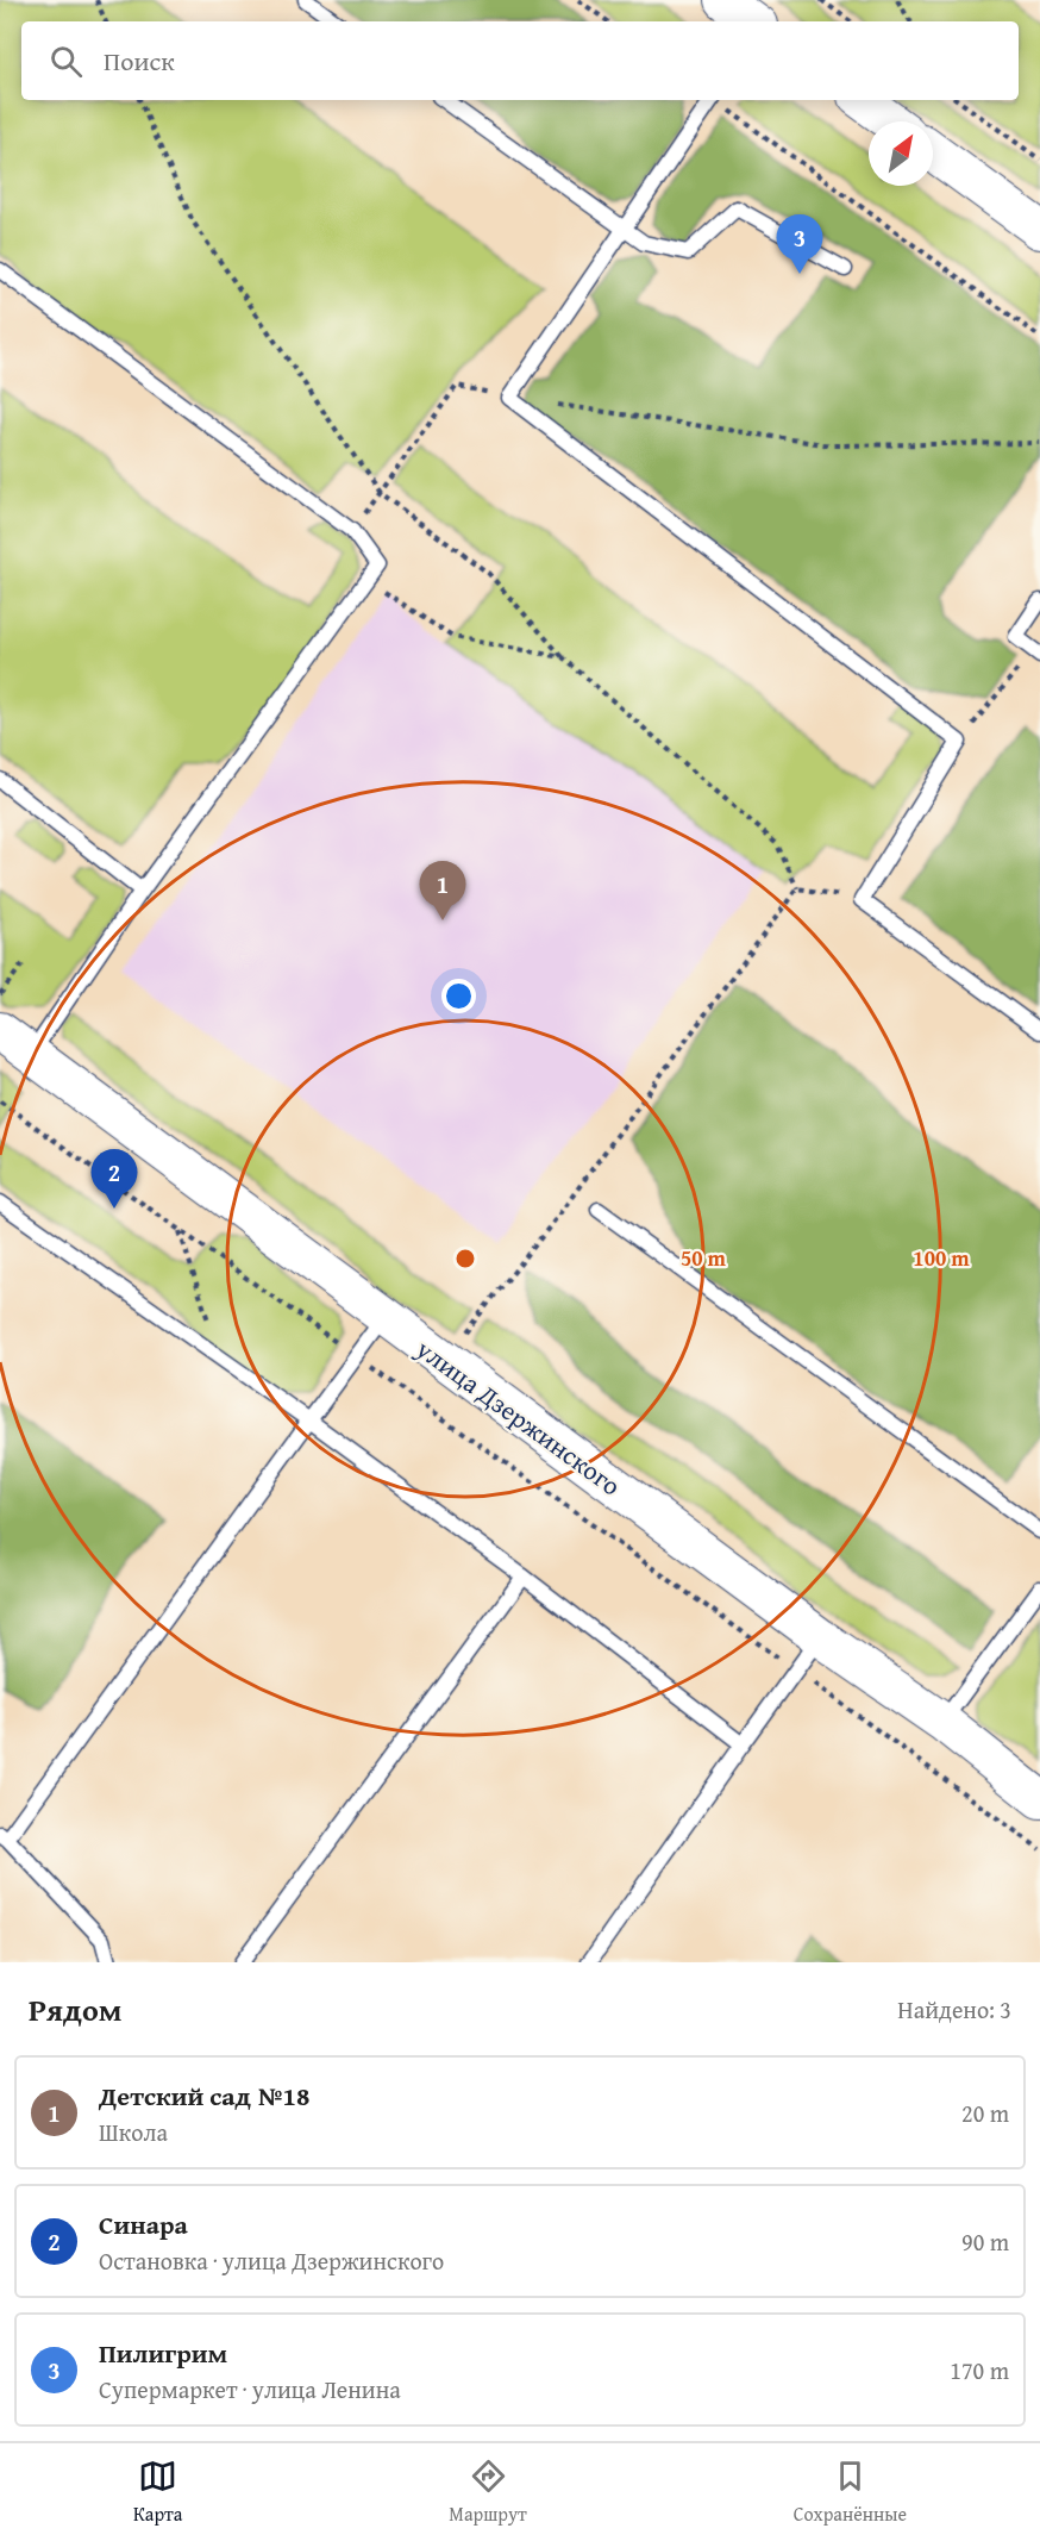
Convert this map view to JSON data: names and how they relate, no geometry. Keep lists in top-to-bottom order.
{
  "streets": {
    "street": ["улица Дзержинского"]
  },
  "north": "top right",
  "page": {
    "search": "Поиск",
    "pins": ["3", "1", "2"],
    "heading": ["Рядом", "Найдено: 3"],
    "list": [
      {
        "mark": "1",
        "name": "Детский сад №18",
        "note": "Школа",
        "value": "20 m"
      },
      {
        "mark": "2",
        "name": "Синара",
        "note": "Остановка · улица Дзержинского",
        "value": "90 m"
      },
      {
        "mark": "3",
        "name": "Пилигрим",
        "note": "Супермаркет · улица Ленина",
        "value": "170 m"
      }
    ],
    "nav": ["Карта", "Маршрут", "Сохранённые"]
  },
  "rings": ["50 m", "100 m"]
}
